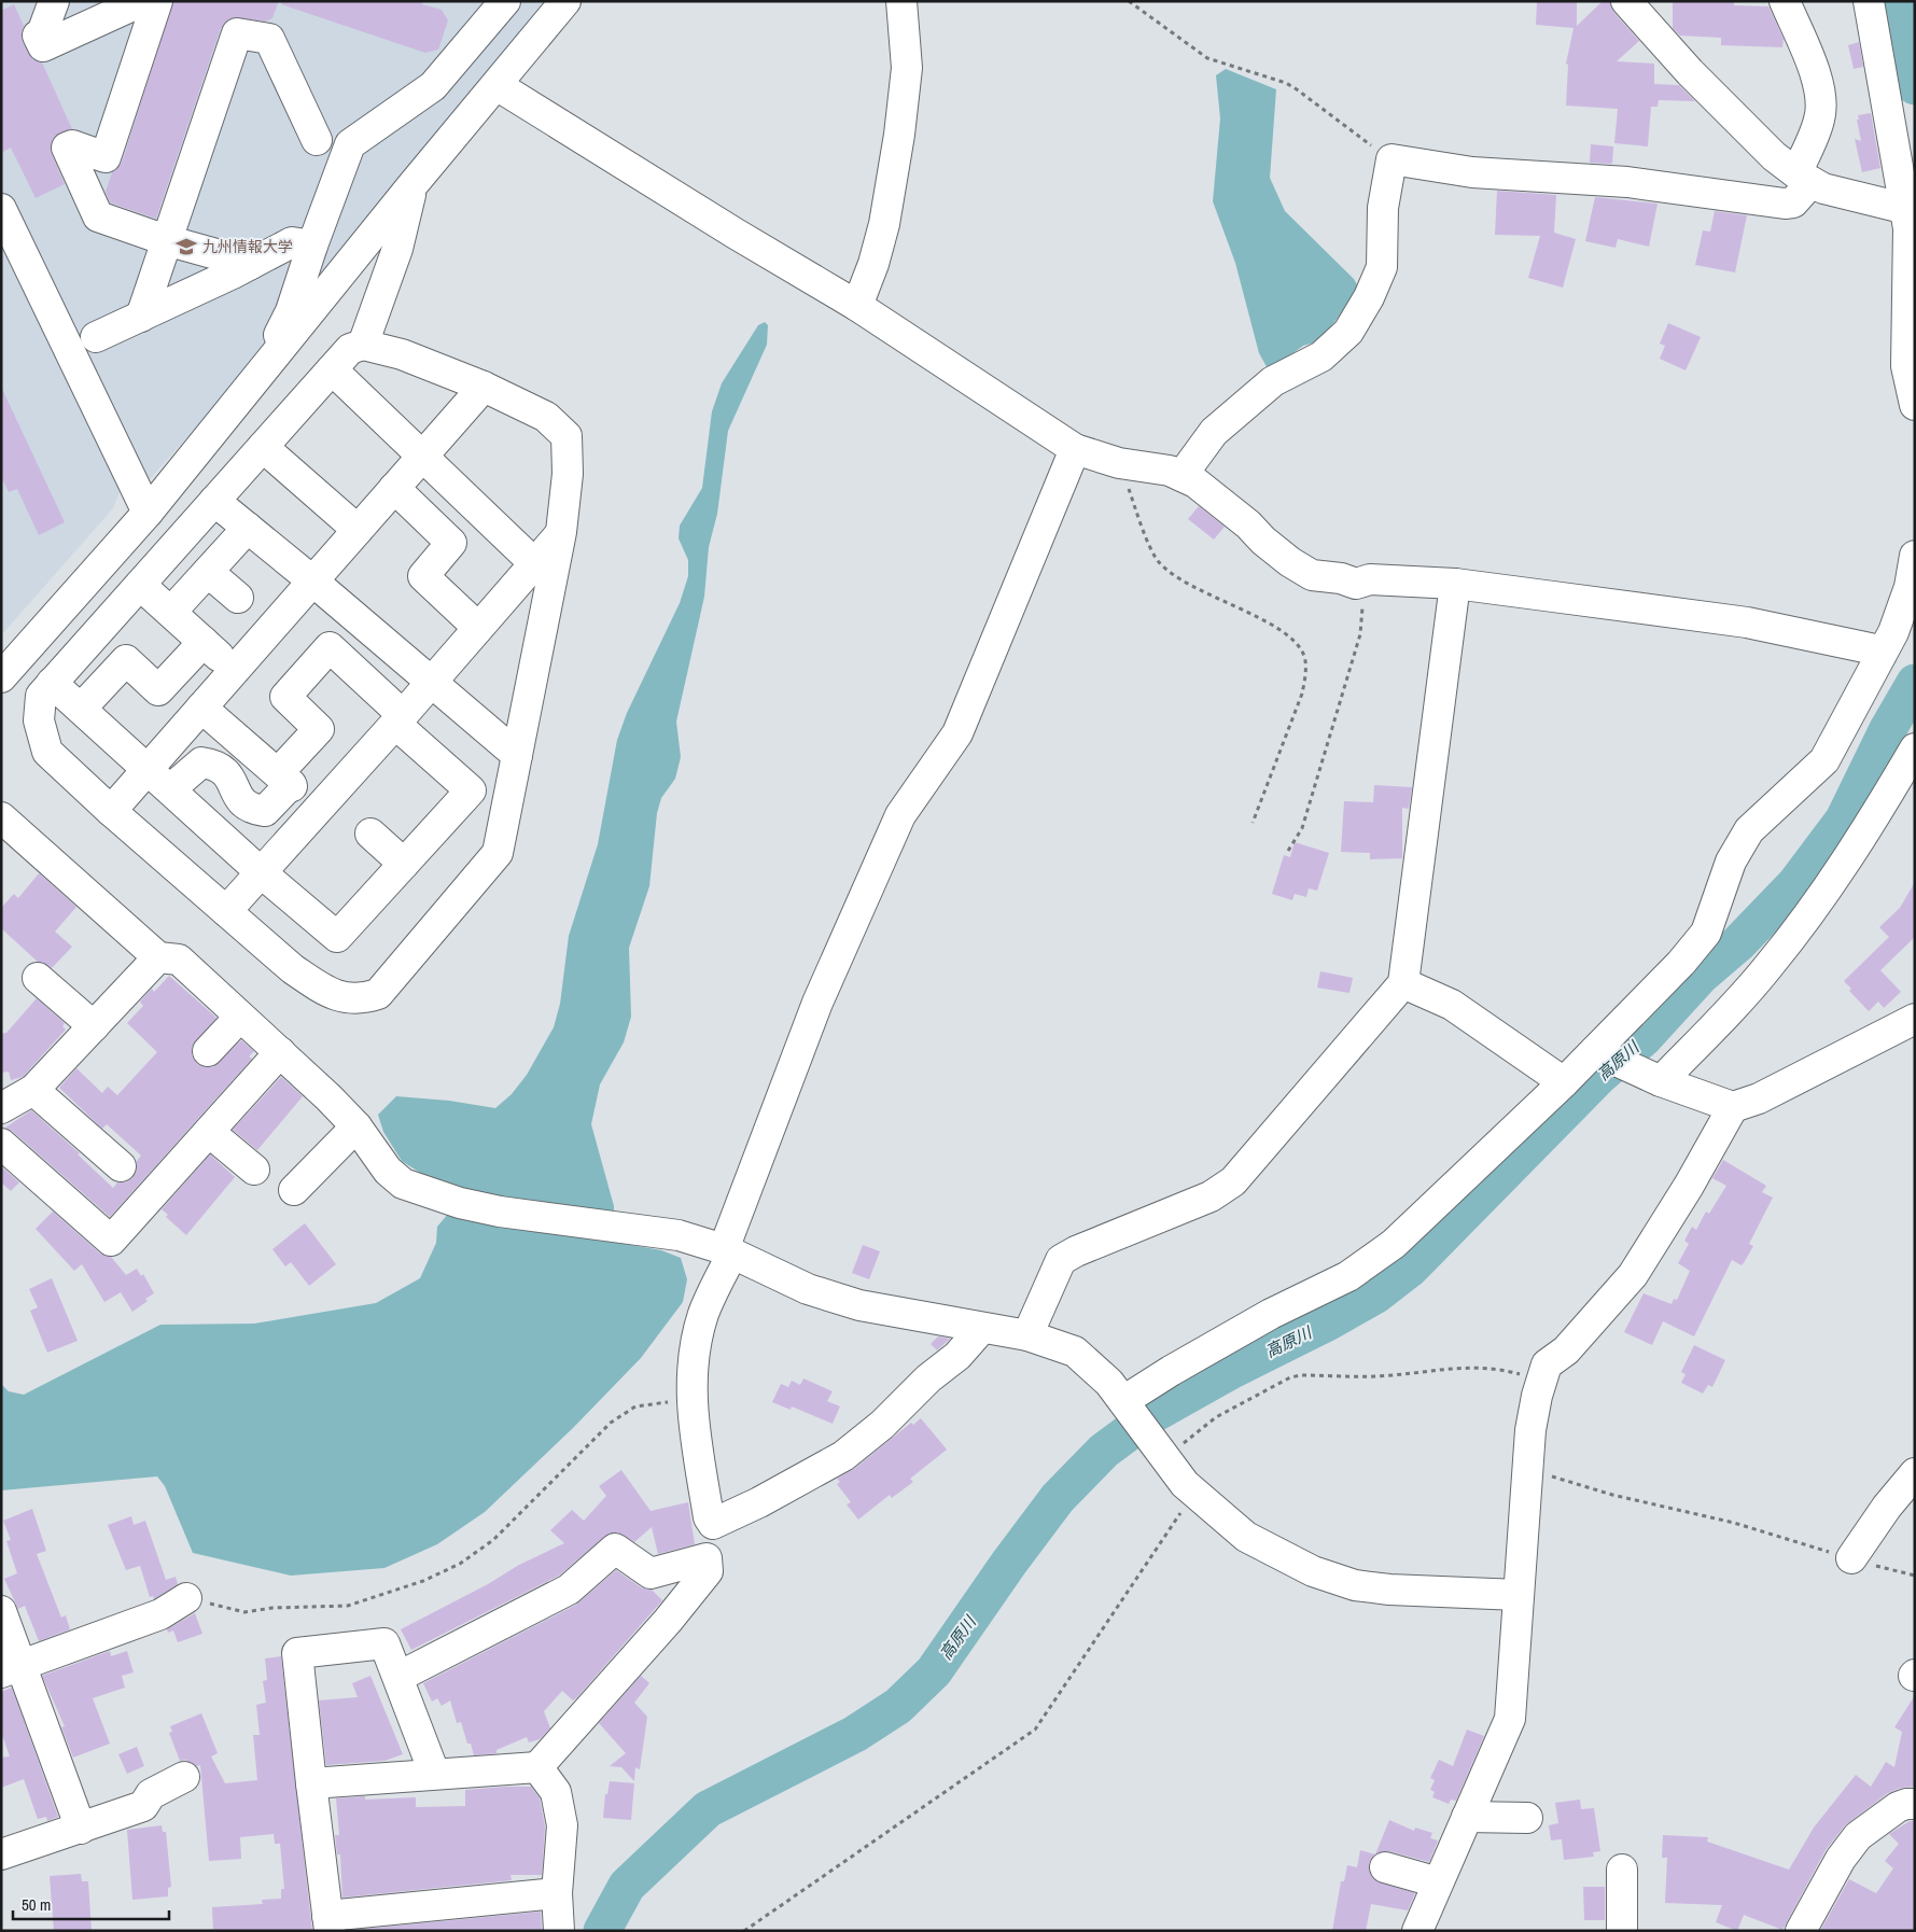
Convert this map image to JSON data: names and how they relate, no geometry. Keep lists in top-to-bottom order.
{
  "water": ["高原川"],
  "places": {
    "school or university": ["九州情報大学"]
  },
  "scale_bar": "50 m"
}
